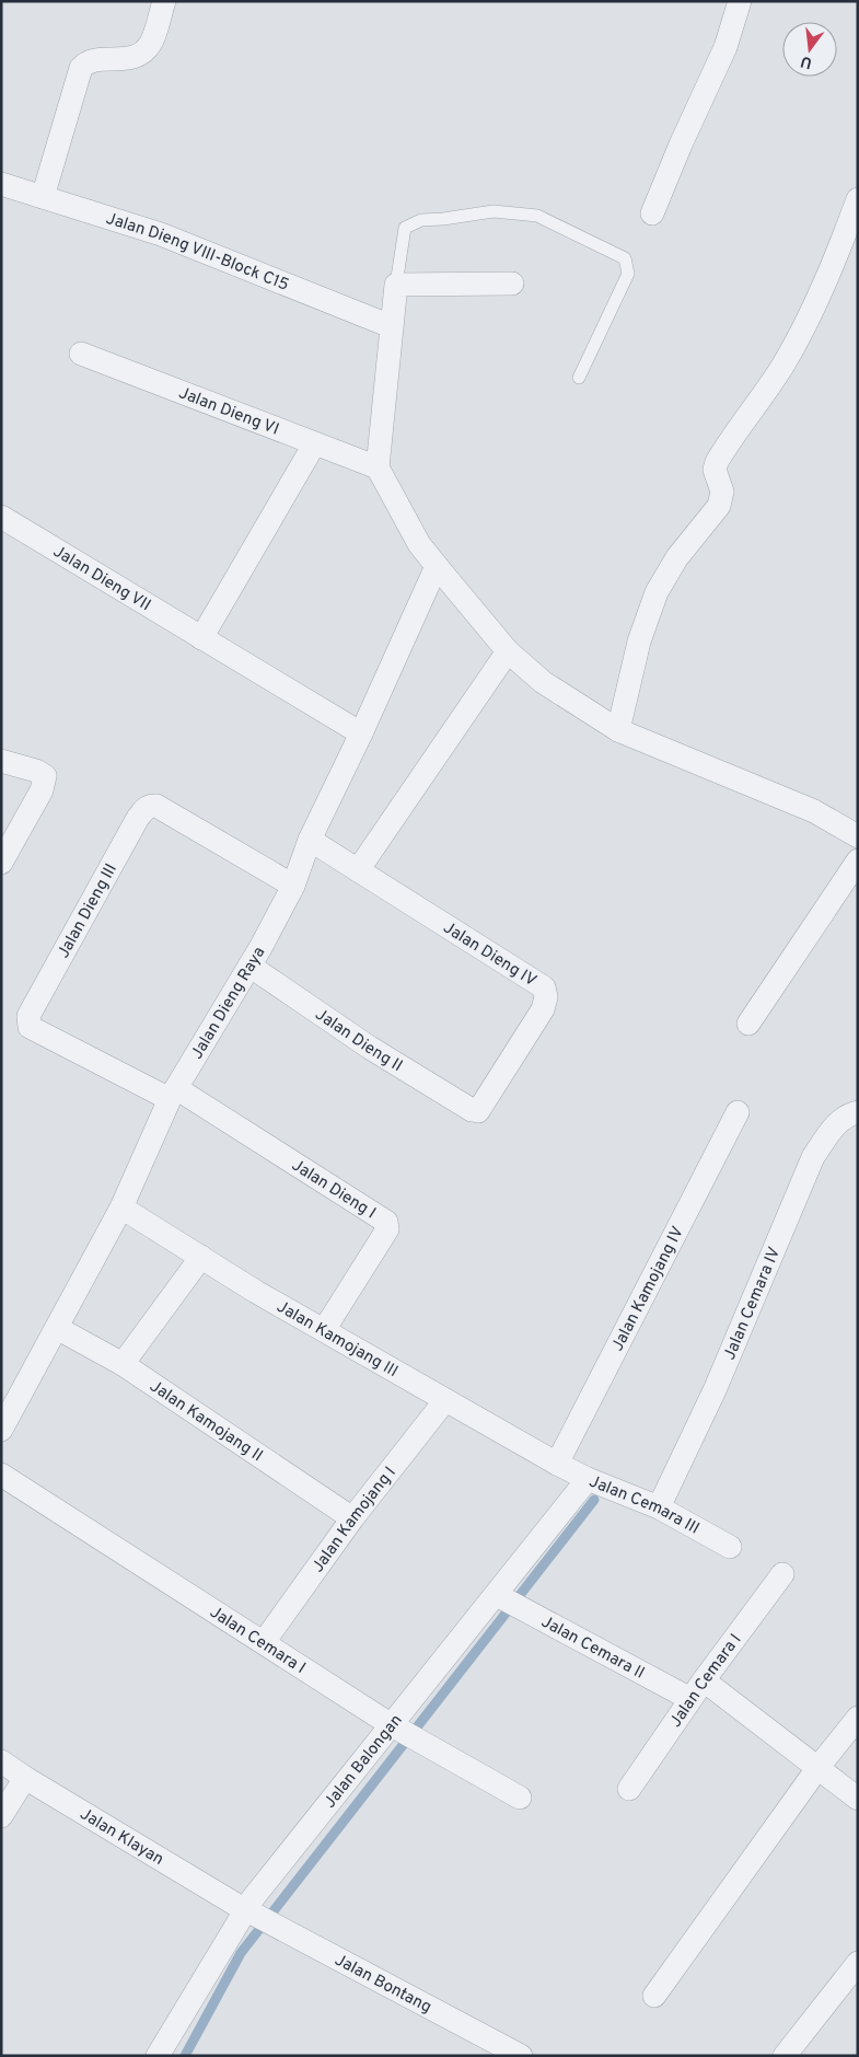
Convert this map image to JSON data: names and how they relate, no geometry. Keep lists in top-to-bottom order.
{
  "streets": {
    "street": [
      "Jalan Dieng VIII-Block C15",
      "Jalan Dieng VI",
      "Jalan Dieng VII",
      "Jalan Dieng III",
      "Jalan Dieng IV",
      "Jalan Dieng Raya",
      "Jalan Dieng II",
      "Jalan Dieng I",
      "Jalan Kamojang IV",
      "Jalan Cemara IV",
      "Jalan Kamojang III",
      "Jalan Kamojang II",
      "Jalan Cemara III",
      "Jalan Kamojang I",
      "Jalan Cemara I",
      "Jalan Cemara II",
      "Jalan Balongan",
      "Jalan Klayan",
      "Jalan Bontang"
    ]
  },
  "crossings": [
    ["Jalan Dieng VII", "Jalan Dieng Raya"],
    ["Jalan Dieng III", "Jalan Dieng Raya"],
    ["Jalan Dieng III", "Jalan Dieng I"],
    ["Jalan Dieng IV", "Jalan Dieng Raya"],
    ["Jalan Dieng IV", "Jalan Dieng II"],
    ["Jalan Dieng Raya", "Jalan Dieng II"],
    ["Jalan Dieng Raya", "Jalan Dieng I"],
    ["Jalan Dieng Raya", "Jalan Kamojang III"],
    ["Jalan Dieng Raya", "Jalan Kamojang II"],
    ["Jalan Dieng I", "Jalan Kamojang III"],
    ["Jalan Kamojang IV", "Jalan Kamojang III"],
    ["Jalan Kamojang IV", "Jalan Cemara III"],
    ["Jalan Cemara IV", "Jalan Cemara III"],
    ["Jalan Kamojang III", "Jalan Cemara III"],
    ["Jalan Kamojang III", "Jalan Kamojang I"],
    ["Jalan Kamojang II", "Jalan Kamojang I"],
    ["Jalan Cemara III", "Jalan Balongan"],
    ["Jalan Kamojang I", "Jalan Cemara I"],
    ["Jalan Cemara I", "Jalan Cemara II"],
    ["Jalan Cemara I", "Jalan Balongan"],
    ["Jalan Cemara II", "Jalan Balongan"],
    ["Jalan Balongan", "Jalan Klayan"],
    ["Jalan Balongan", "Jalan Bontang"],
    ["Jalan Klayan", "Jalan Bontang"]
  ],
  "north": "bottom"
}
